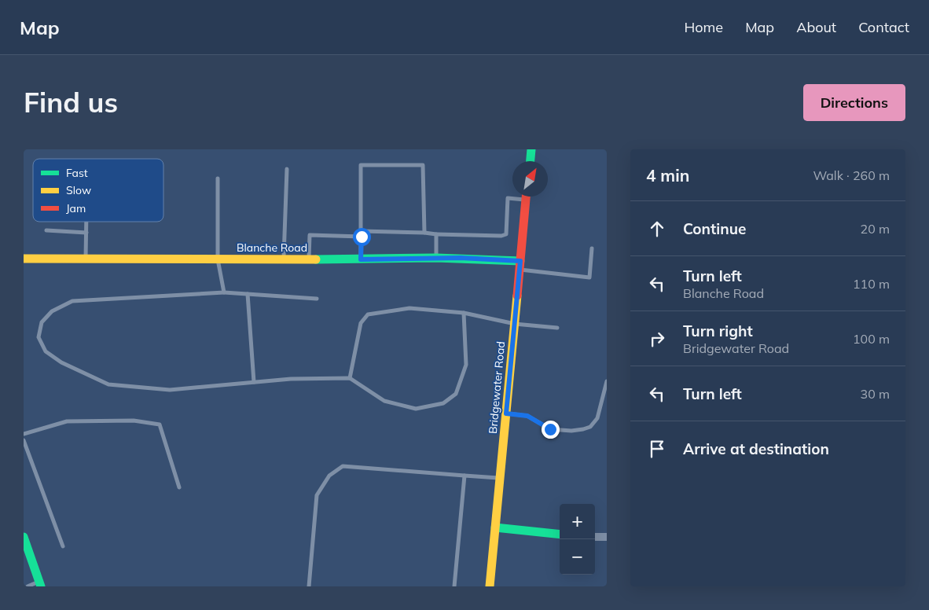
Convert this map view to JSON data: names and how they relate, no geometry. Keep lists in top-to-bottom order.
{
  "streets": {
    "street": ["Blanche Road", "Bridgewater Road"]
  },
  "crossings": [
    ["Blanche Road", "Bridgewater Road"]
  ],
  "legend": ["Fast", "Slow", "Jam"],
  "north": "top right",
  "page": {
    "header": "Map",
    "nav": [
      "Home",
      "Map",
      "About",
      "Contact"
    ],
    "buttons": "Directions",
    "title": "Find us",
    "heading": ["4 min", "Walk · 260 m"],
    "list": [
      ["Continue", "20 m"],
      ["Turn left", "Blanche Road", "110 m"],
      ["Turn right", "Bridgewater Road", "100 m"],
      ["Turn left", "30 m"],
      "Arrive at destination"
    ],
    "map_buttons": ["+", "−"]
  }
}
